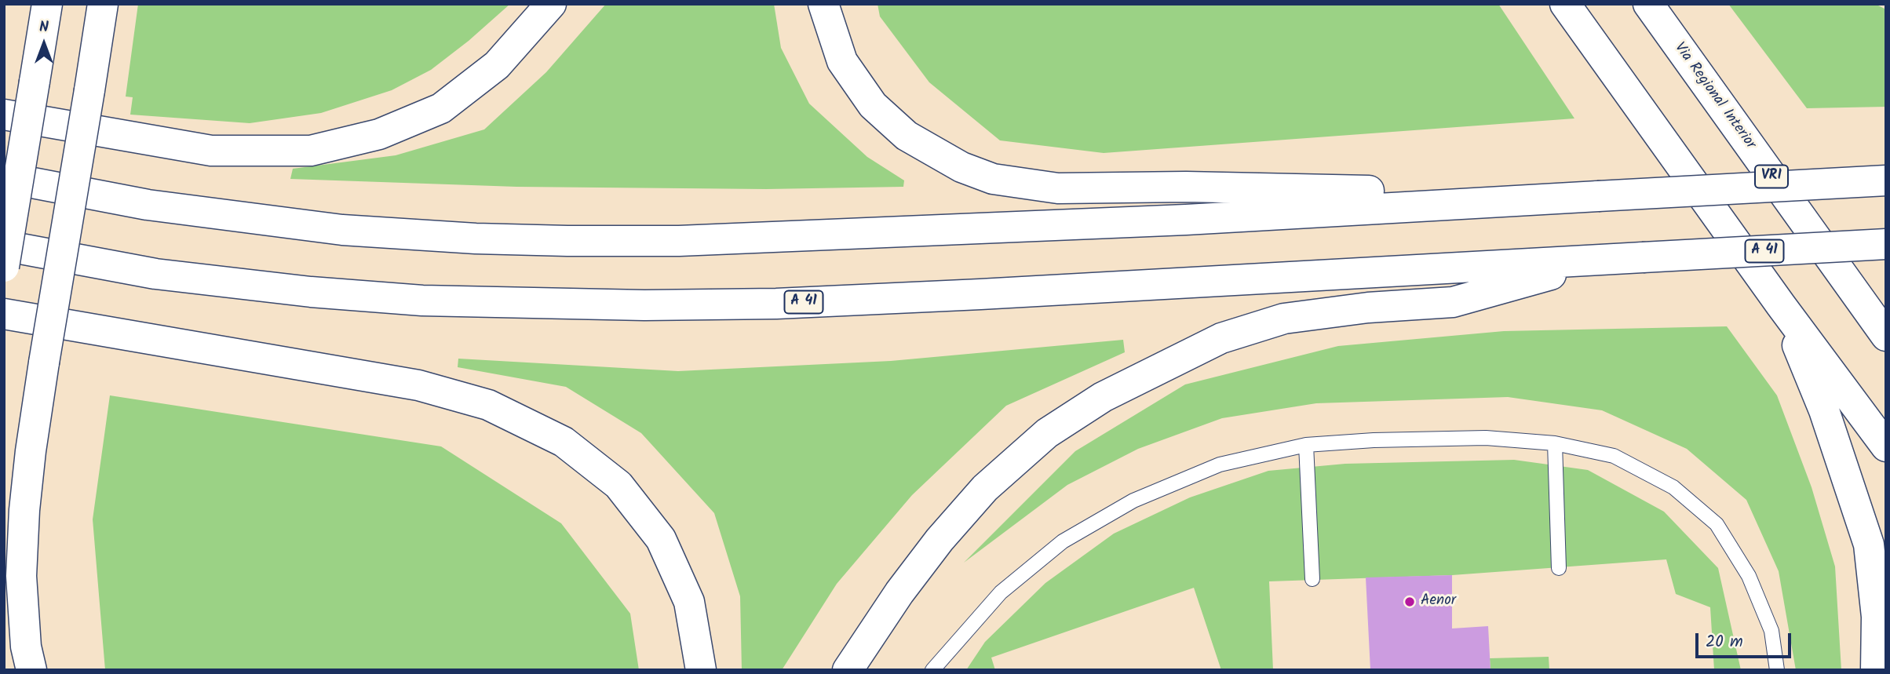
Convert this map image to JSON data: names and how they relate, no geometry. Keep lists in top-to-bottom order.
{
  "streets": {
    "highway": ["Via Regional Interior", "VRI", "A 41"]
  },
  "places": ["Aenor"],
  "scale_bar": "20 m",
  "north": "top"
}
